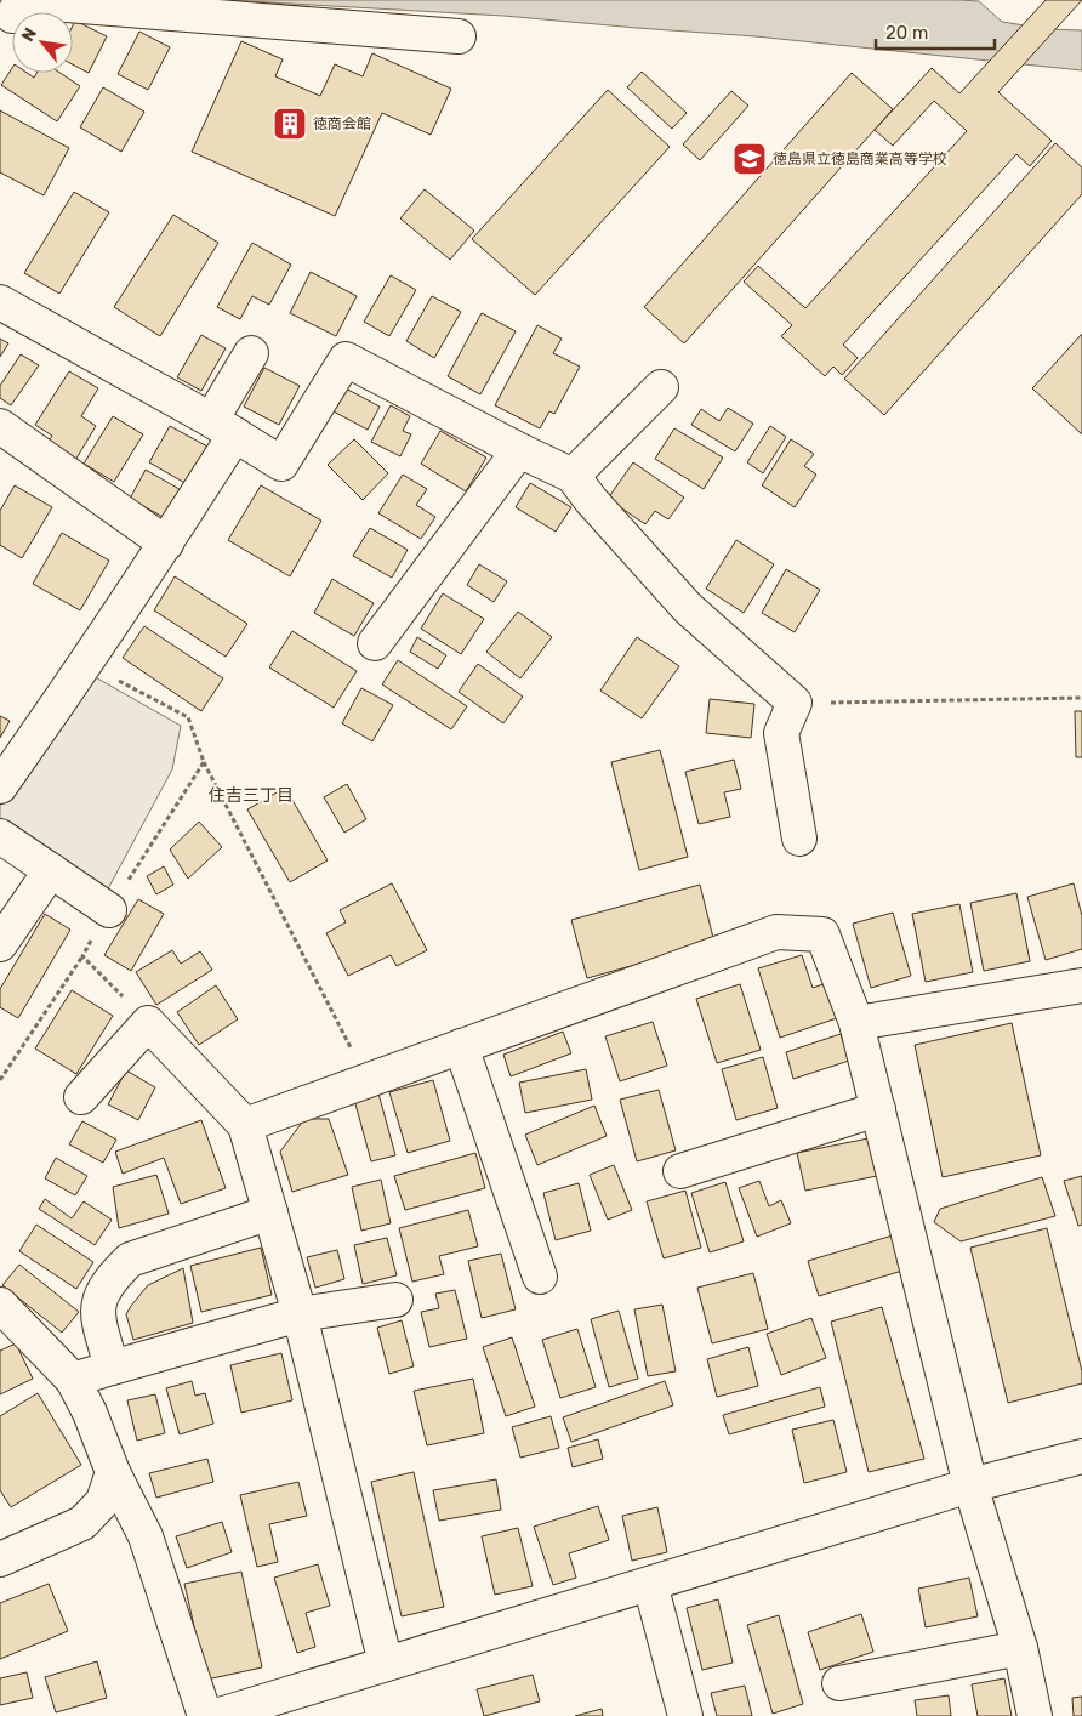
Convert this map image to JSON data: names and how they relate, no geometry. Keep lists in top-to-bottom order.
{
  "districts": ["住吉三丁目"],
  "places": {
    "building": ["徳商会館"],
    "school or university": ["徳島県立徳島商業高等学校"]
  },
  "scale_bar": "20 m",
  "north": "top left"
}
